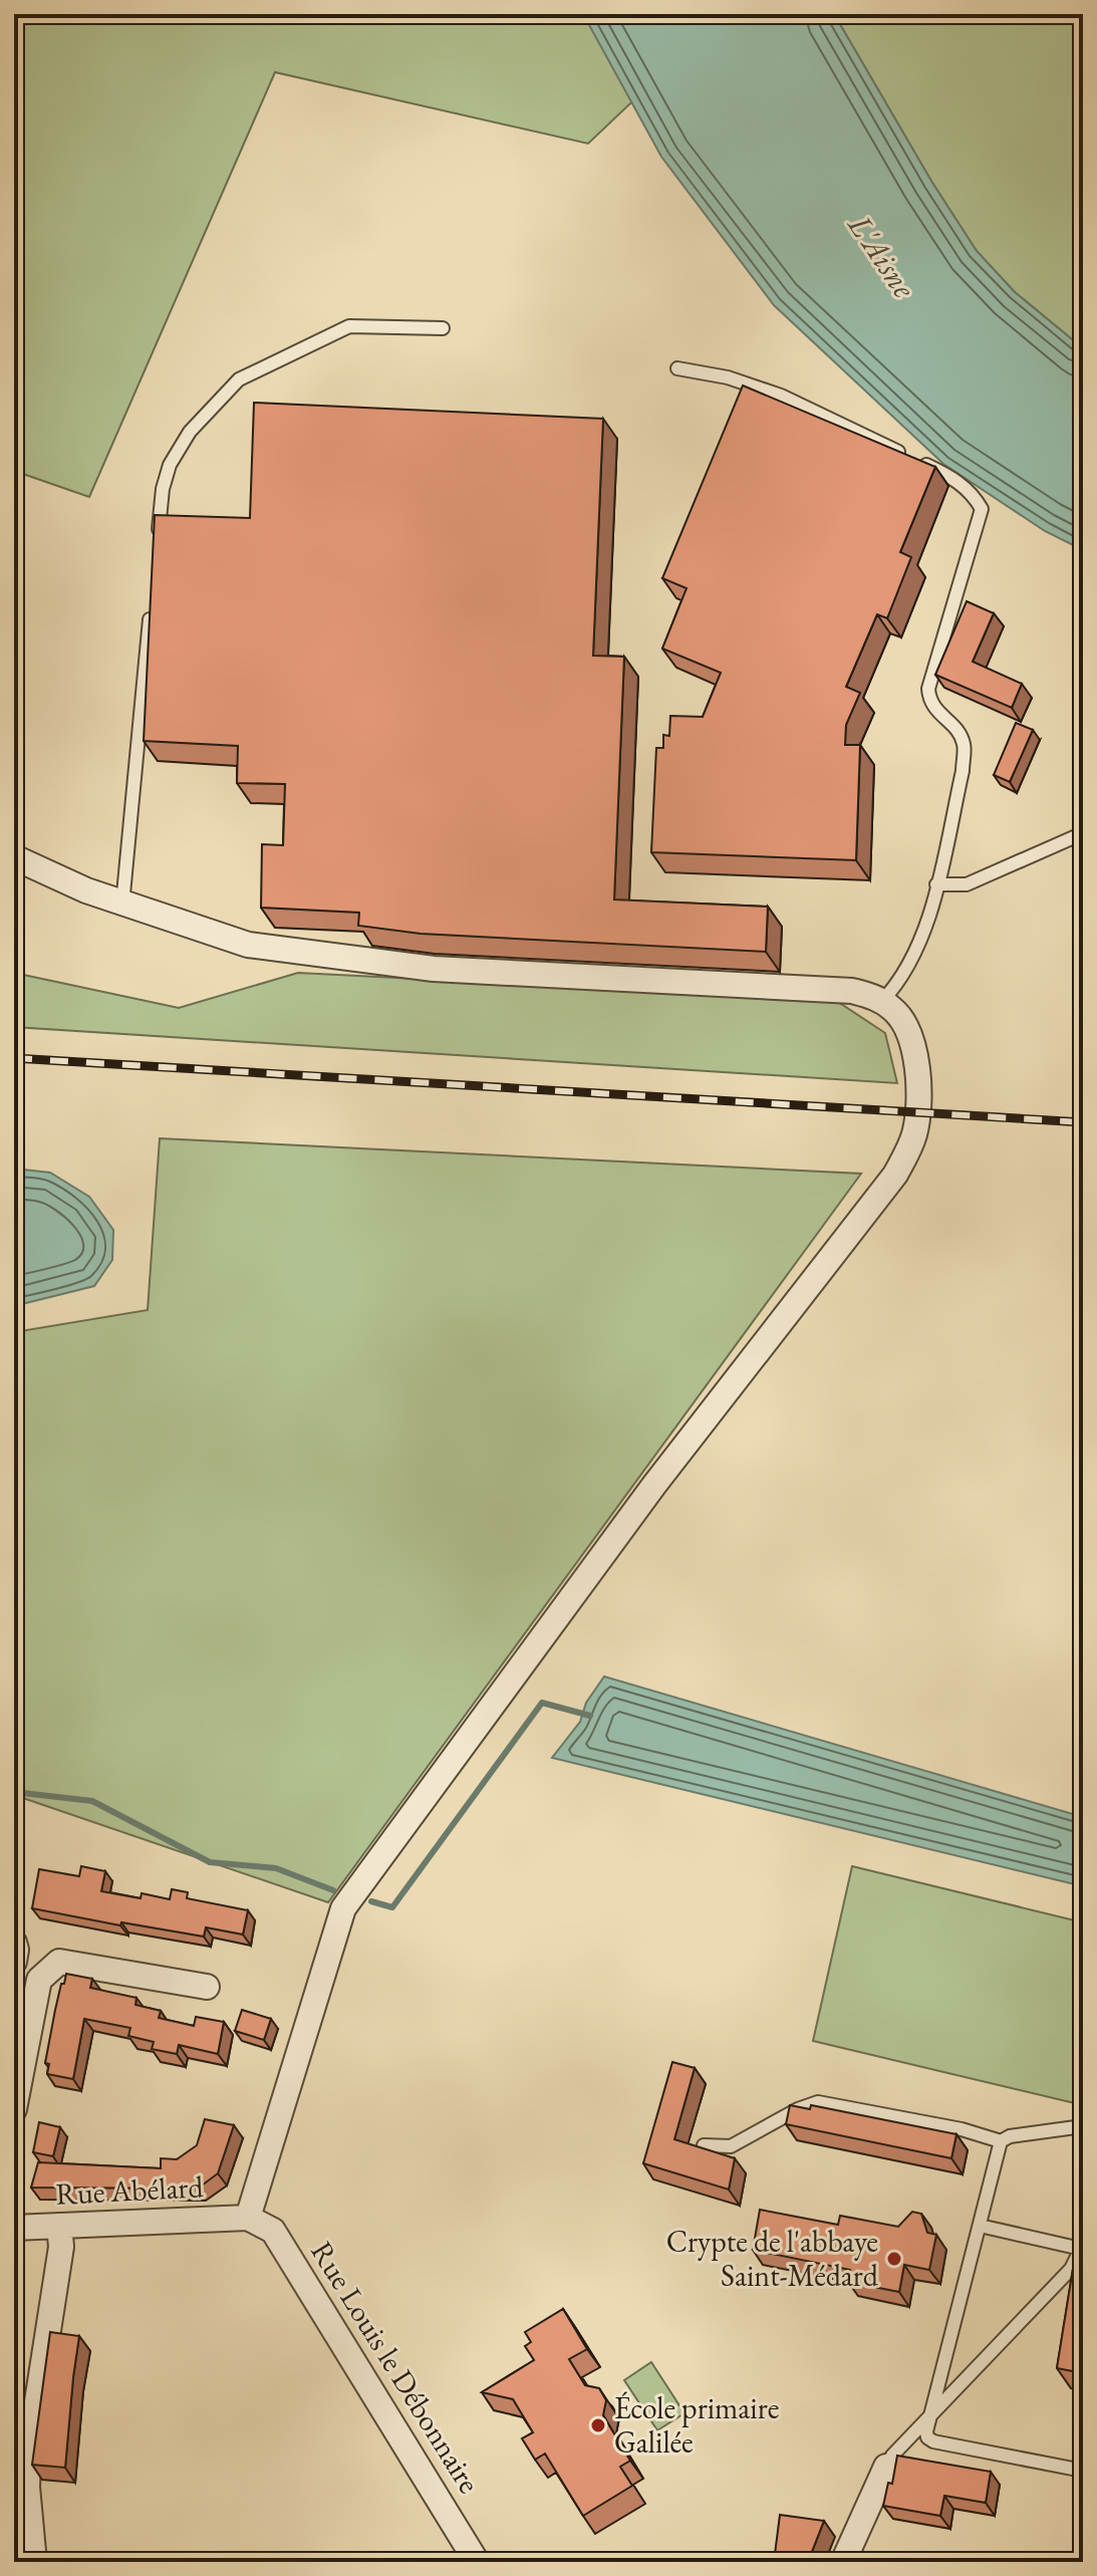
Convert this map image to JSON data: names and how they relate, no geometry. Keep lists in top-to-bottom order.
{
  "streets": {
    "street": ["Rue Abélard", "Rue Louis le Débonnaire"]
  },
  "crossings": [
    ["Rue Abélard", "Rue Louis le Débonnaire"]
  ],
  "water": ["L'Aisne"],
  "places": ["Crypte de l'abbaye Saint-Médard", "École primaire Galilée"]
}
